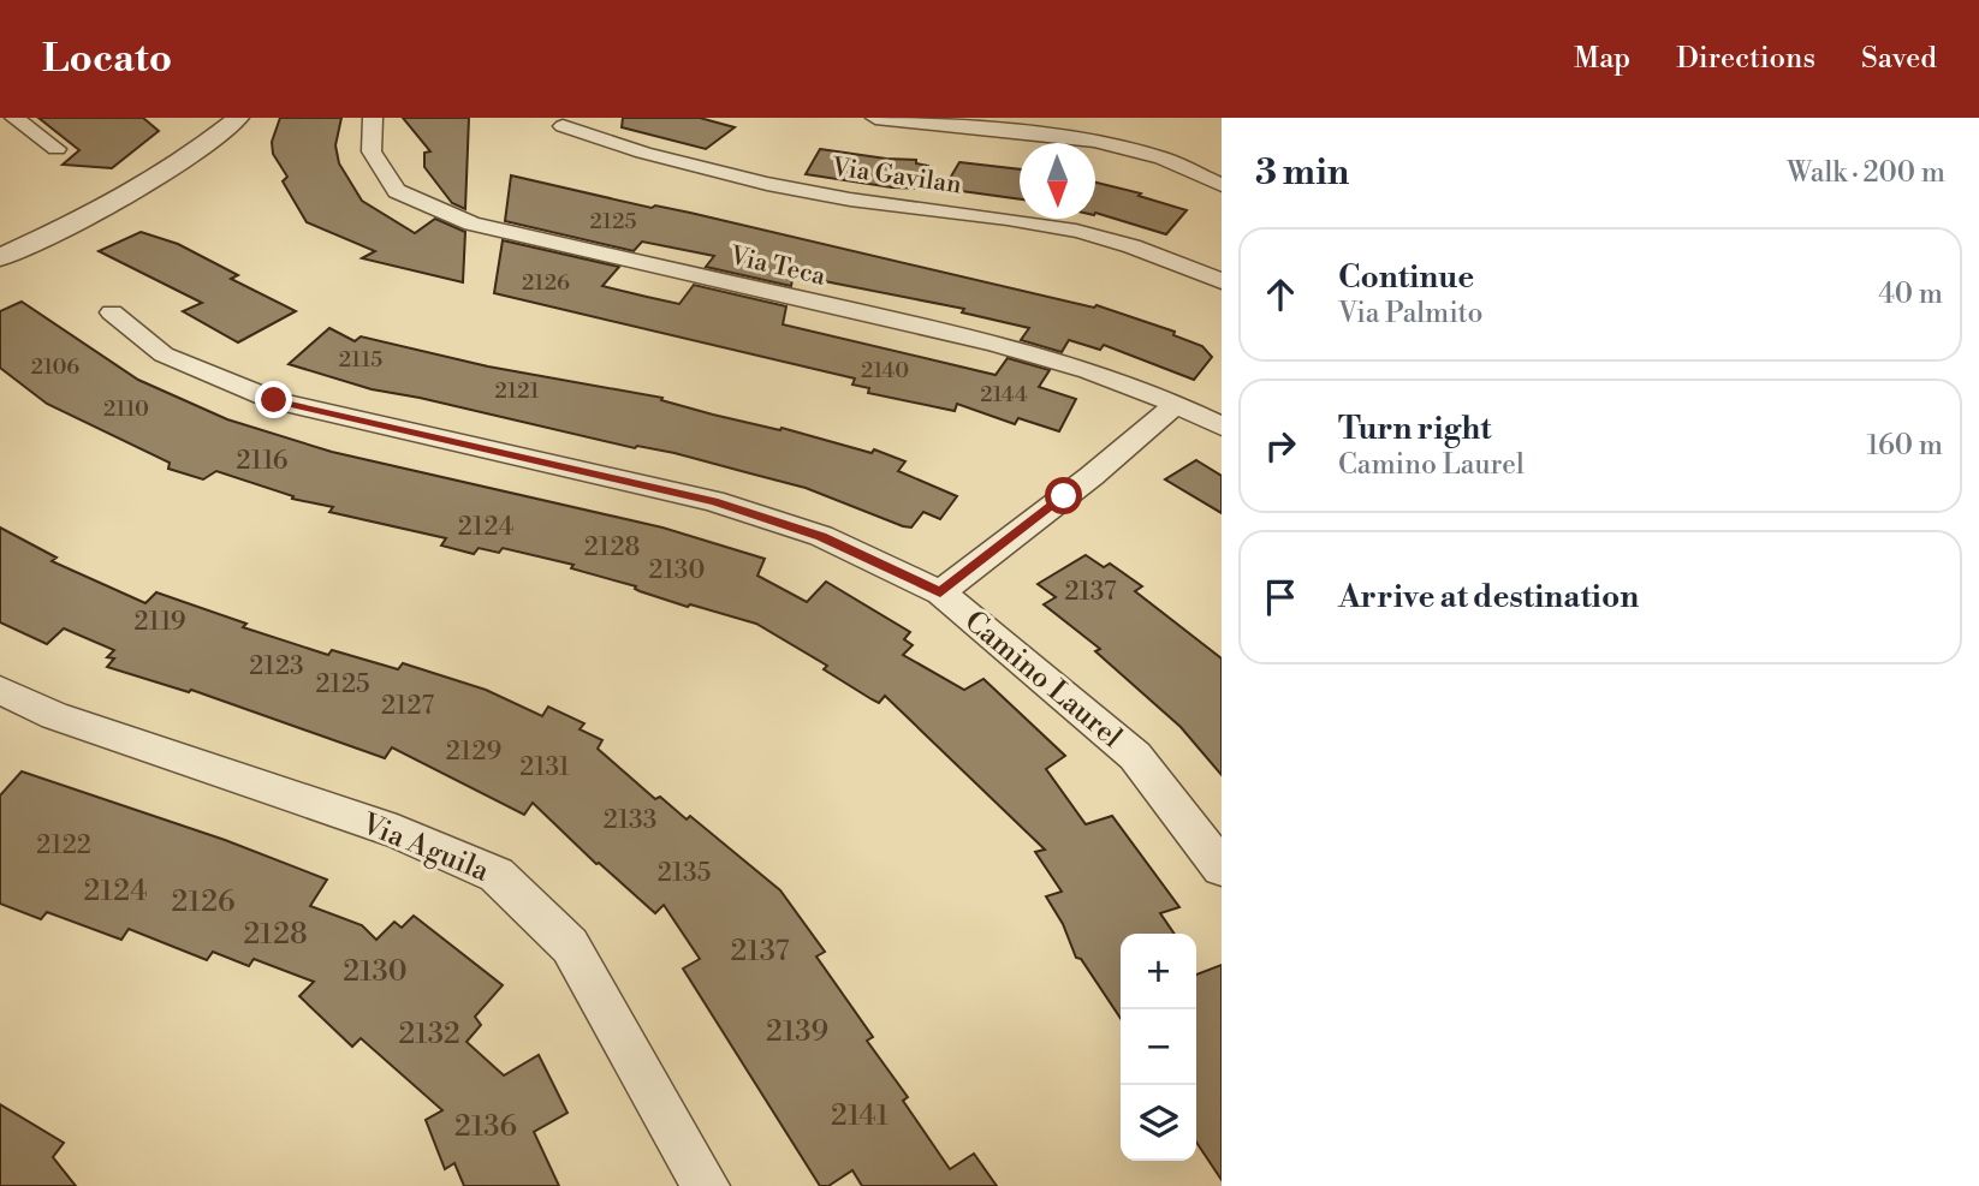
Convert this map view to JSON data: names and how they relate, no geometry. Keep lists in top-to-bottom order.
{
  "streets": {
    "street": [
      "Via Gavilan",
      "Via Teca",
      "Camino Laurel",
      "Via Aguila"
    ]
  },
  "house_numbers": [
    "2125",
    "2126",
    "2115",
    "2106",
    "2140",
    "2121",
    "2144",
    "2110",
    "2116",
    "2124",
    "2128",
    "2130",
    "2137",
    "2119",
    "2123",
    "2125",
    "2127",
    "2129",
    "2131",
    "2133",
    "2122",
    "2135",
    "2124",
    "2126",
    "2128",
    "2137",
    "2130",
    "2139",
    "2132",
    "2141",
    "2136"
  ],
  "north": "bottom",
  "page": {
    "header": "Locato",
    "nav": ["Map", "Directions", "Saved"],
    "heading": ["3 min", "Walk · 200 m"],
    "list": [
      ["Continue", "Via Palmito", "40 m"],
      ["Turn right", "Camino Laurel", "160 m"],
      "Arrive at destination"
    ],
    "map_buttons": ["+", "−"]
  }
}
